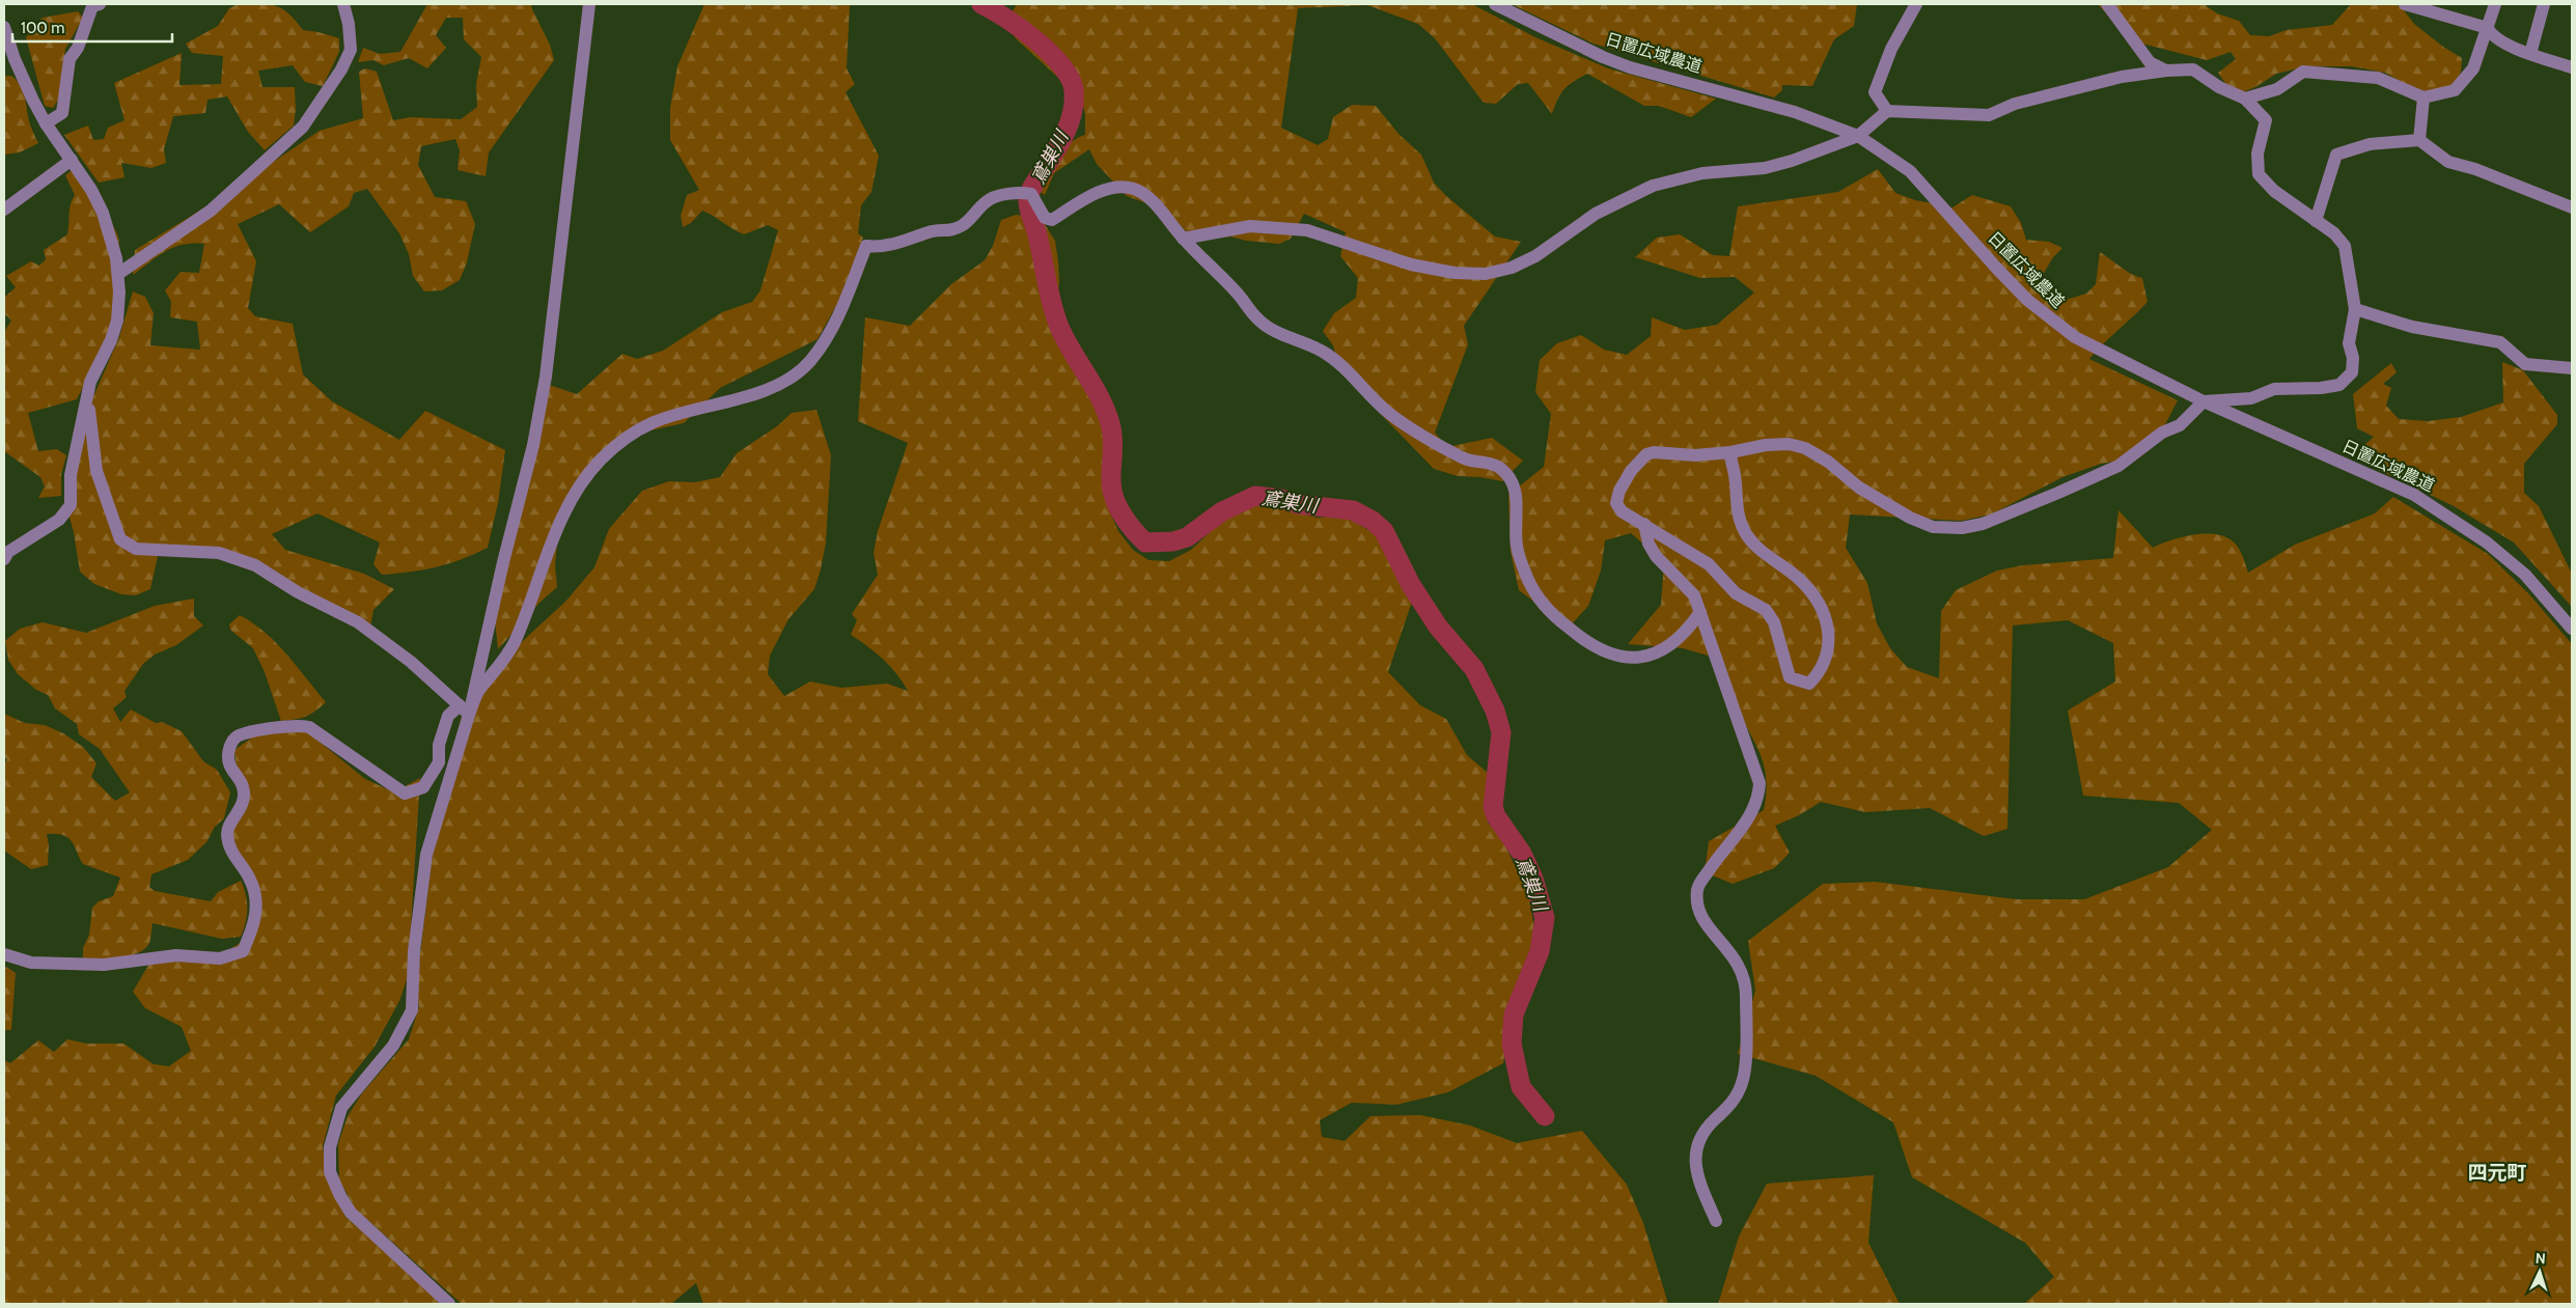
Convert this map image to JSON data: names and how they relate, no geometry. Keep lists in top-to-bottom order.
{
  "streets": {
    "street": ["日置広域農道"]
  },
  "districts": ["四元町"],
  "water": ["鳶巣川"],
  "scale_bar": "100 m",
  "north": "top"
}
